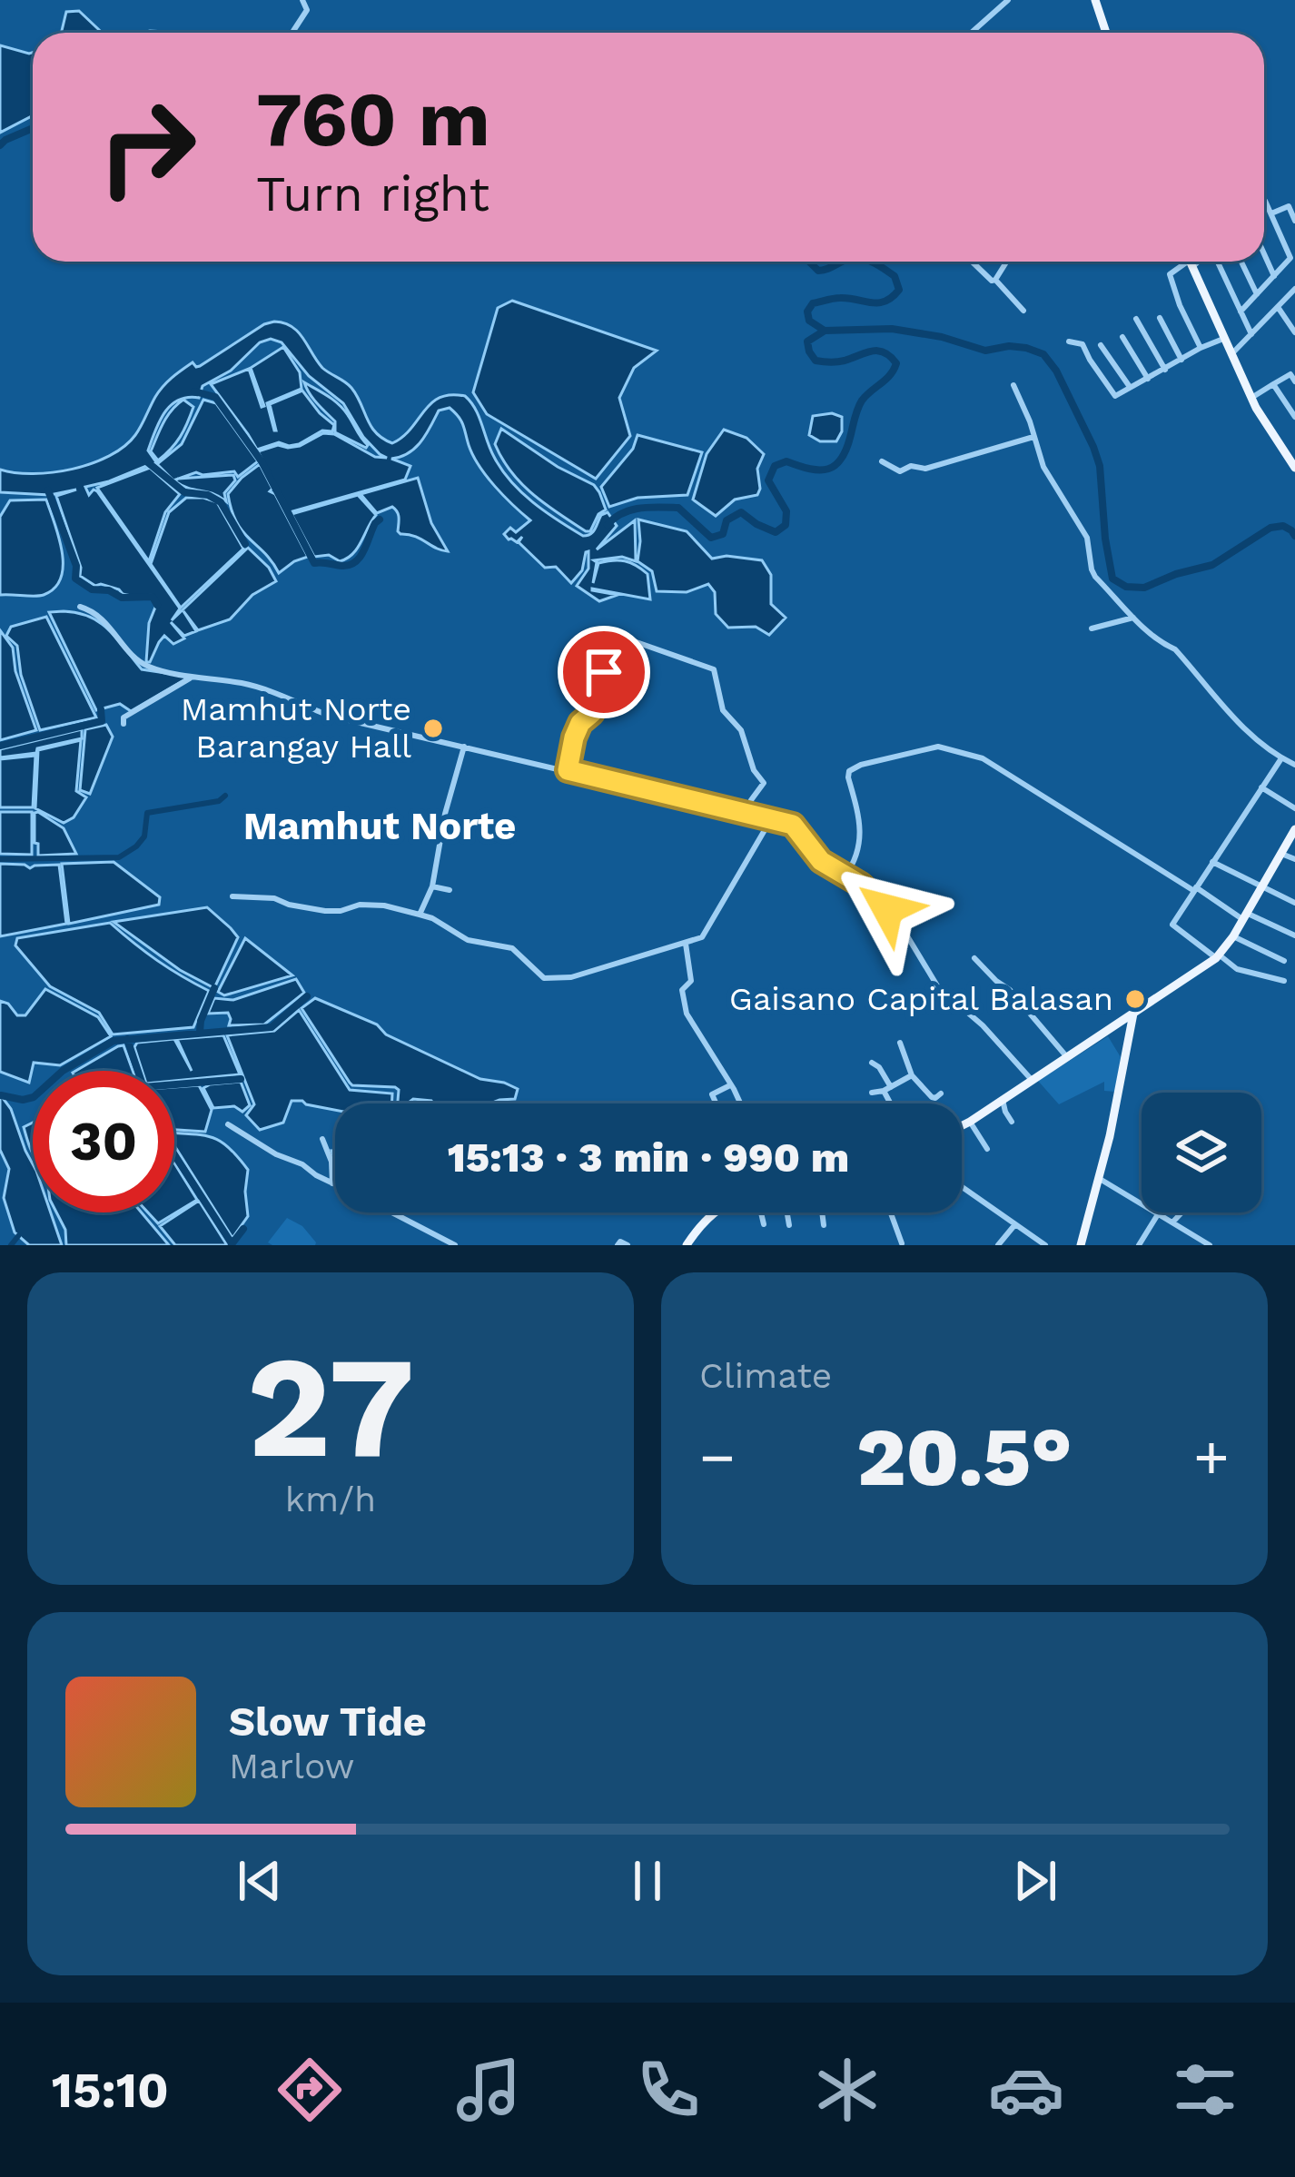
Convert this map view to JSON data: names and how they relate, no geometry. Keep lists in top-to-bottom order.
{
  "districts": ["Mamhut Norte"],
  "places": ["Mamhut Norte Barangay Hall", "Gaisano Capital Balasan"],
  "page": {
    "turn": ["760 m", "Turn right"],
    "limit": "30",
    "trip": "15:13 · 3 min · 990 m",
    "tile": [
      ["27", "km/h"],
      "Climate"
    ],
    "heat": ["−", "20.5°", "+"],
    "song": ["Slow Tide", "Marlow"],
    "tabs": "15:10"
  }
}
